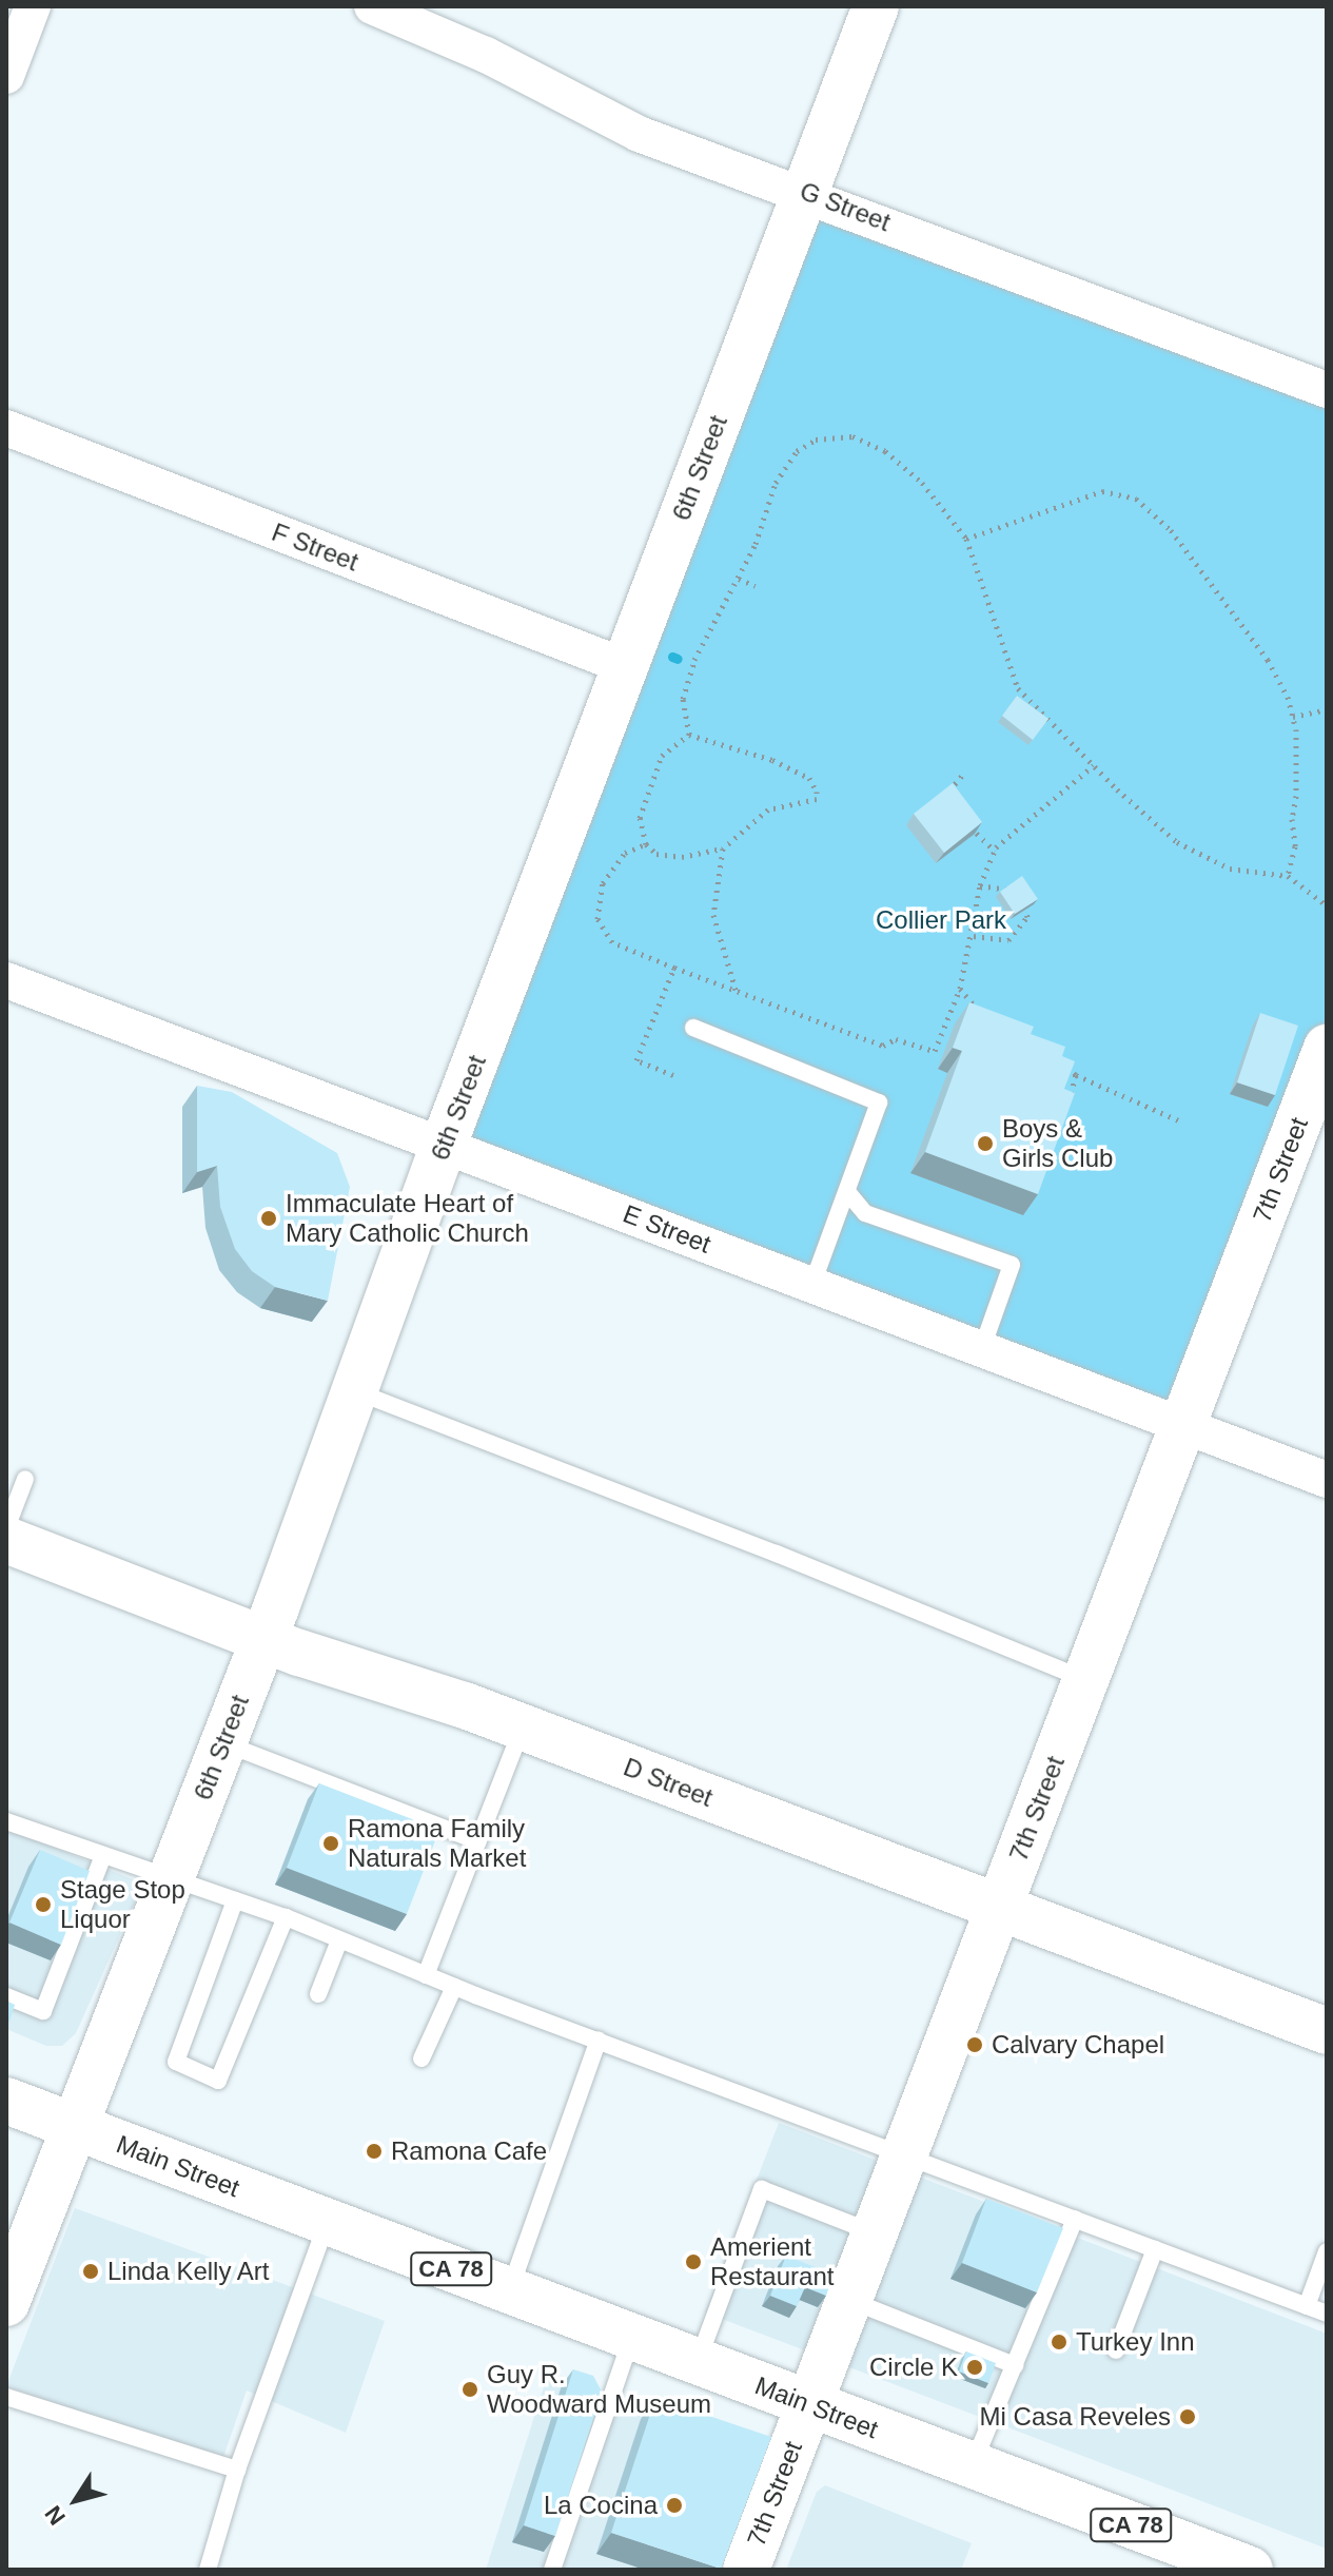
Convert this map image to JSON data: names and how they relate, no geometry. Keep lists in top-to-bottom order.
{
  "streets": {
    "street": [
      "G Street",
      "6th Street",
      "F Street",
      "7th Street",
      "E Street",
      "D Street",
      "Main Street",
      "CA 78"
    ]
  },
  "crossings": [
    ["G Street", "6th Street"],
    ["6th Street", "F Street"],
    ["6th Street", "E Street"],
    ["6th Street", "D Street"],
    ["6th Street", "Main Street"],
    ["7th Street", "E Street"],
    ["7th Street", "D Street"],
    ["7th Street", "Main Street"]
  ],
  "parks": ["Collier Park"],
  "places": [
    "Boys & Girls Club",
    "Immaculate Heart of Mary Catholic Church",
    "Ramona Family Naturals Market",
    "Stage Stop Liquor",
    "Calvary Chapel",
    "Ramona Cafe",
    "Amerient Restaurant",
    "Linda Kelly Art",
    "Turkey Inn",
    "Circle K",
    "Guy R. Woodward Museum",
    "Mi Casa Reveles",
    "La Cocina"
  ],
  "north": "bottom left"
}
